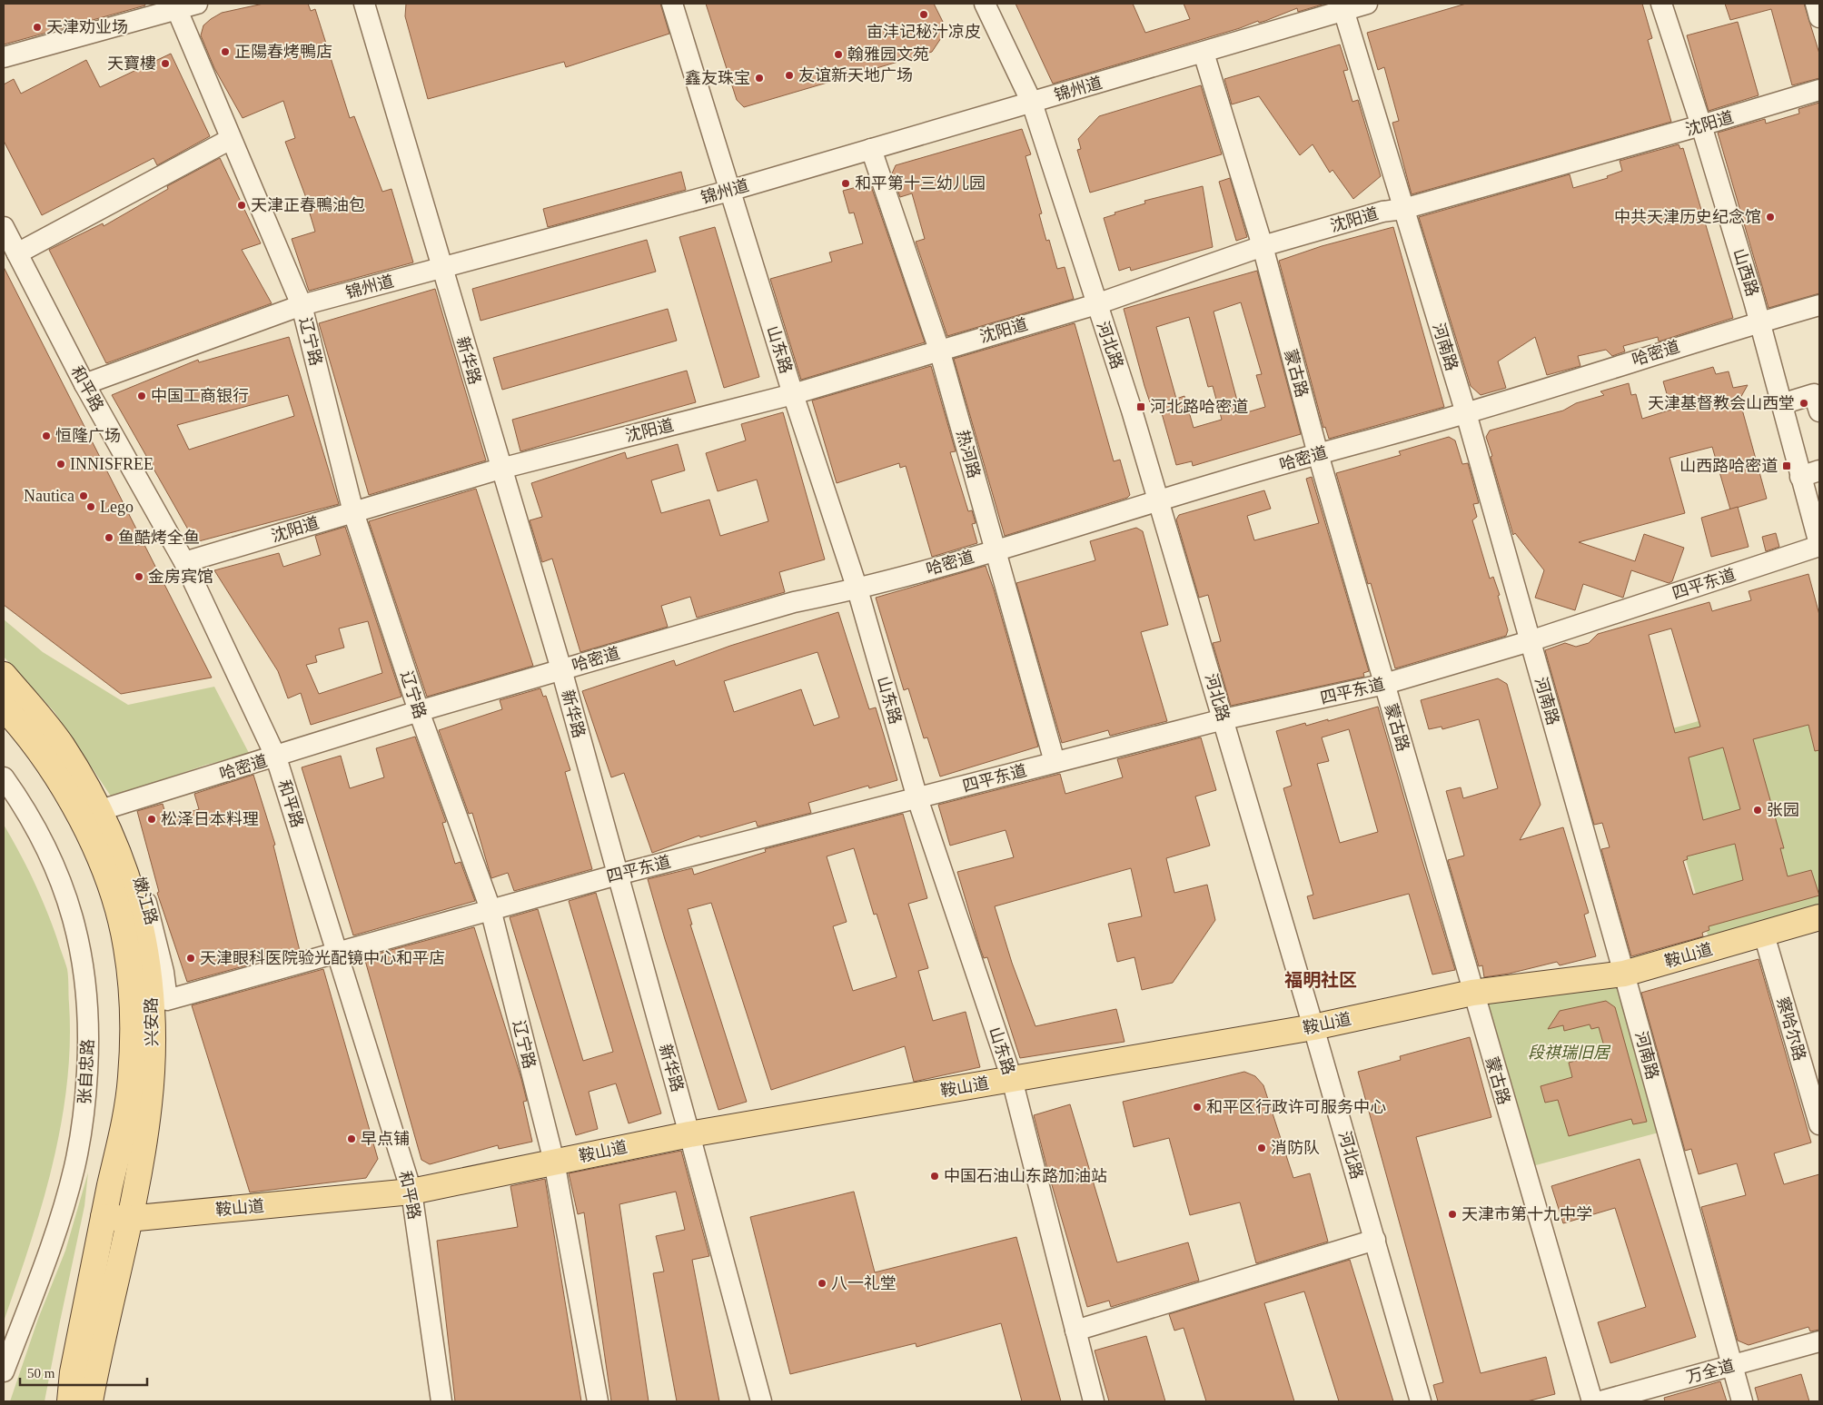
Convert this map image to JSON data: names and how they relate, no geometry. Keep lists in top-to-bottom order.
{
  "streets": {
    "main road": ["鞍山道", "兴安路"],
    "street": [
      "锦州道",
      "沈阳道",
      "山西路",
      "辽宁路",
      "河北路",
      "河南路",
      "山东路",
      "哈密道",
      "新华路",
      "蒙古路",
      "和平路",
      "热河路",
      "四平东道",
      "嫩江路",
      "察哈尔路",
      "张自忠路",
      "万全道"
    ]
  },
  "crossings": [
    ["锦州道", "辽宁路"],
    ["锦州道", "河北路"],
    ["锦州道", "河南路"],
    ["锦州道", "山东路"],
    ["锦州道", "新华路"],
    ["锦州道", "蒙古路"],
    ["锦州道", "和平路"],
    ["锦州道", "热河路"],
    ["沈阳道", "山西路"],
    ["沈阳道", "辽宁路"],
    ["沈阳道", "河北路"],
    ["沈阳道", "河南路"],
    ["沈阳道", "山东路"],
    ["沈阳道", "新华路"],
    ["沈阳道", "蒙古路"],
    ["沈阳道", "和平路"],
    ["沈阳道", "热河路"],
    ["山西路", "哈密道"],
    ["山西路", "四平东道"],
    ["辽宁路", "哈密道"],
    ["辽宁路", "四平东道"],
    ["辽宁路", "鞍山道"],
    ["河北路", "哈密道"],
    ["河北路", "四平东道"],
    ["河北路", "鞍山道"],
    ["河南路", "哈密道"],
    ["河南路", "四平东道"],
    ["河南路", "鞍山道"],
    ["河南路", "万全道"],
    ["山东路", "哈密道"],
    ["山东路", "四平东道"],
    ["山东路", "鞍山道"],
    ["哈密道", "新华路"],
    ["哈密道", "蒙古路"],
    ["哈密道", "和平路"],
    ["哈密道", "热河路"],
    ["哈密道", "嫩江路"],
    ["哈密道", "兴安路"],
    ["新华路", "四平东道"],
    ["新华路", "鞍山道"],
    ["蒙古路", "四平东道"],
    ["蒙古路", "鞍山道"],
    ["和平路", "四平东道"],
    ["和平路", "鞍山道"],
    ["热河路", "四平东道"],
    ["四平东道", "嫩江路"],
    ["嫩江路", "兴安路"],
    ["鞍山道", "兴安路"],
    ["鞍山道", "察哈尔路"]
  ],
  "districts": ["福明社区"],
  "parks": ["段祺瑞旧居"],
  "places": {
    "other": [
      "亩沣记秘汁凉皮",
      "天津劝业场",
      "正陽春烤鴨店",
      "翰雅园文苑",
      "天寶樓",
      "友谊新天地广场",
      "鑫友珠宝",
      "和平第十三幼儿园",
      "天津正春鴨油包",
      "中共天津历史纪念馆",
      "中国工商银行",
      "天津基督教会山西堂",
      "恒隆广场",
      "INNISFREE",
      "Nautica",
      "Lego",
      "鱼酷烤全鱼",
      "金房宾馆",
      "张园",
      "松泽日本料理",
      "天津眼科医院验光配镜中心和平店",
      "和平区行政许可服务中心",
      "早点铺",
      "消防队",
      "中国石油山东路加油站",
      "天津市第十九中学",
      "八一礼堂"
    ],
    "transit": ["河北路哈密道", "山西路哈密道"]
  },
  "scale_bar": "50 m"
}
